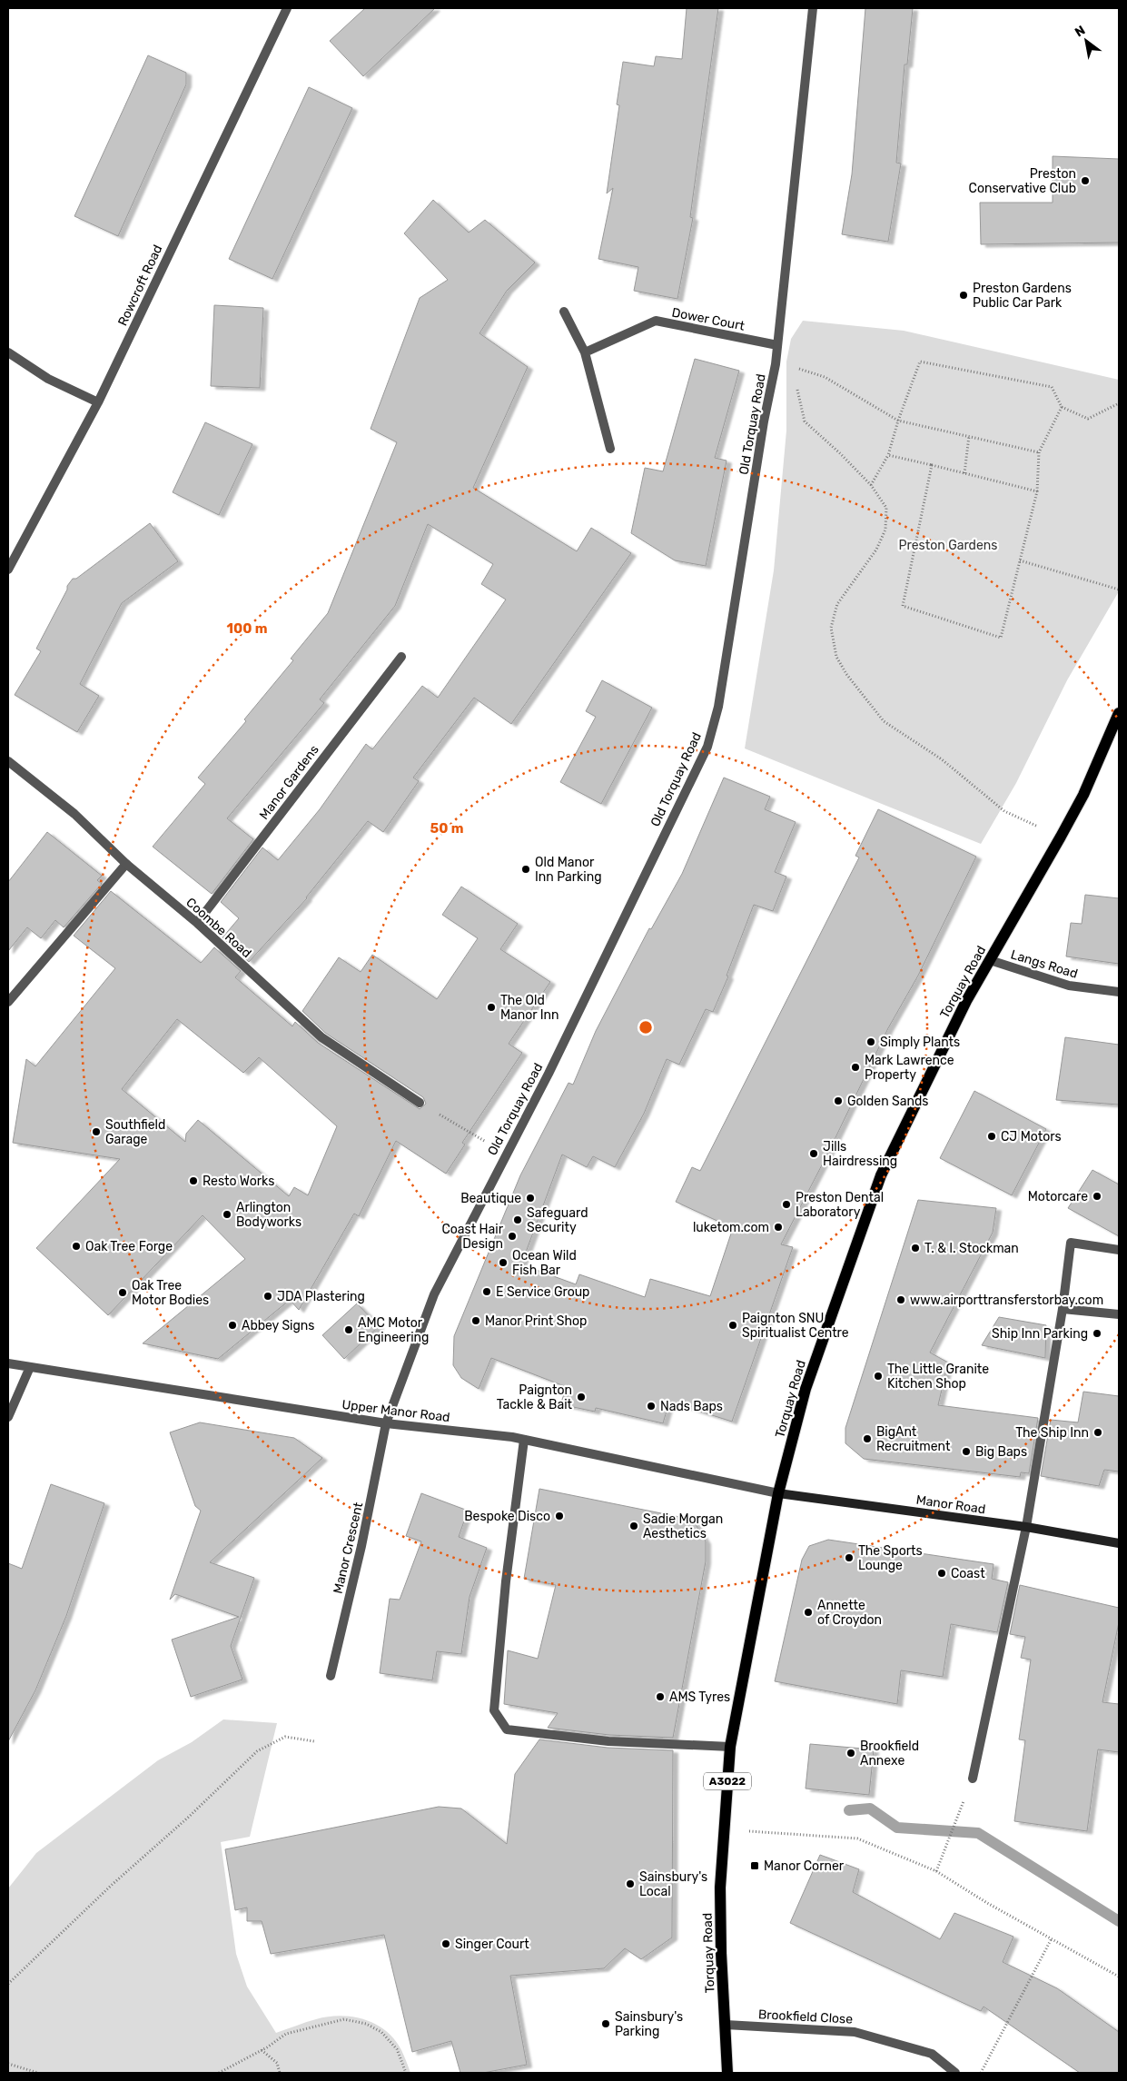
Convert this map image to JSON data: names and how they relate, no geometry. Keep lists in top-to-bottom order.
{
  "streets": {
    "main road": ["Torquay Road", "Manor Road", "A3022"],
    "street": [
      "Rowcroft Road",
      "Dower Court",
      "Old Torquay Road",
      "Manor Gardens",
      "Coombe Road",
      "Langs Road",
      "Upper Manor Road",
      "Manor Crescent",
      "Brookfield Close"
    ]
  },
  "crossings": [
    ["Dower Court", "Old Torquay Road"],
    ["Old Torquay Road", "Upper Manor Road"],
    ["Old Torquay Road", "Manor Crescent"],
    ["Manor Gardens", "Coombe Road"],
    ["Langs Road", "Torquay Road"],
    ["Torquay Road", "Upper Manor Road"],
    ["Torquay Road", "Manor Road"],
    ["Torquay Road", "Brookfield Close"],
    ["Upper Manor Road", "Manor Road"],
    ["Upper Manor Road", "Manor Crescent"]
  ],
  "parks": ["Preston Gardens"],
  "places": {
    "other": [
      "Preston Conservative Club",
      "Preston Gardens Public Car Park",
      "Old Manor Inn Parking",
      "The Old Manor Inn",
      "Simply Plants",
      "Mark Lawrence Property",
      "Golden Sands",
      "Southfield Garage",
      "CJ Motors",
      "Jills Hairdressing",
      "Resto Works",
      "Motorcare",
      "Beautique",
      "Preston Dental Laboratory",
      "Arlington Bodyworks",
      "Safeguard Security",
      "luketom.com",
      "Coast Hair Design",
      "Oak Tree Forge",
      "T. & I. Stockman",
      "Ocean Wild Fish Bar",
      "E Service Group",
      "Oak Tree Motor Bodies",
      "JDA Plastering",
      "www.airporttransferstorbay.com",
      "Manor Print Shop",
      "Abbey Signs",
      "Paignton SNU Spiritualist Centre",
      "AMC Motor Engineering",
      "Ship Inn Parking",
      "The Little Granite Kitchen Shop",
      "Paignton Tackle & Bait",
      "Nads Baps",
      "The Ship Inn",
      "BigAnt Recruitment",
      "Big Baps",
      "Bespoke Disco",
      "Sadie Morgan Aesthetics",
      "The Sports Lounge",
      "Coast",
      "Annette of Croydon",
      "AMS Tyres",
      "Brookfield Annexe",
      "Sainsbury's Local",
      "Singer Court",
      "Sainsbury's Parking"
    ],
    "transit": ["Manor Corner"]
  },
  "north": "top left",
  "rings": ["100 m", "50 m"]
}
